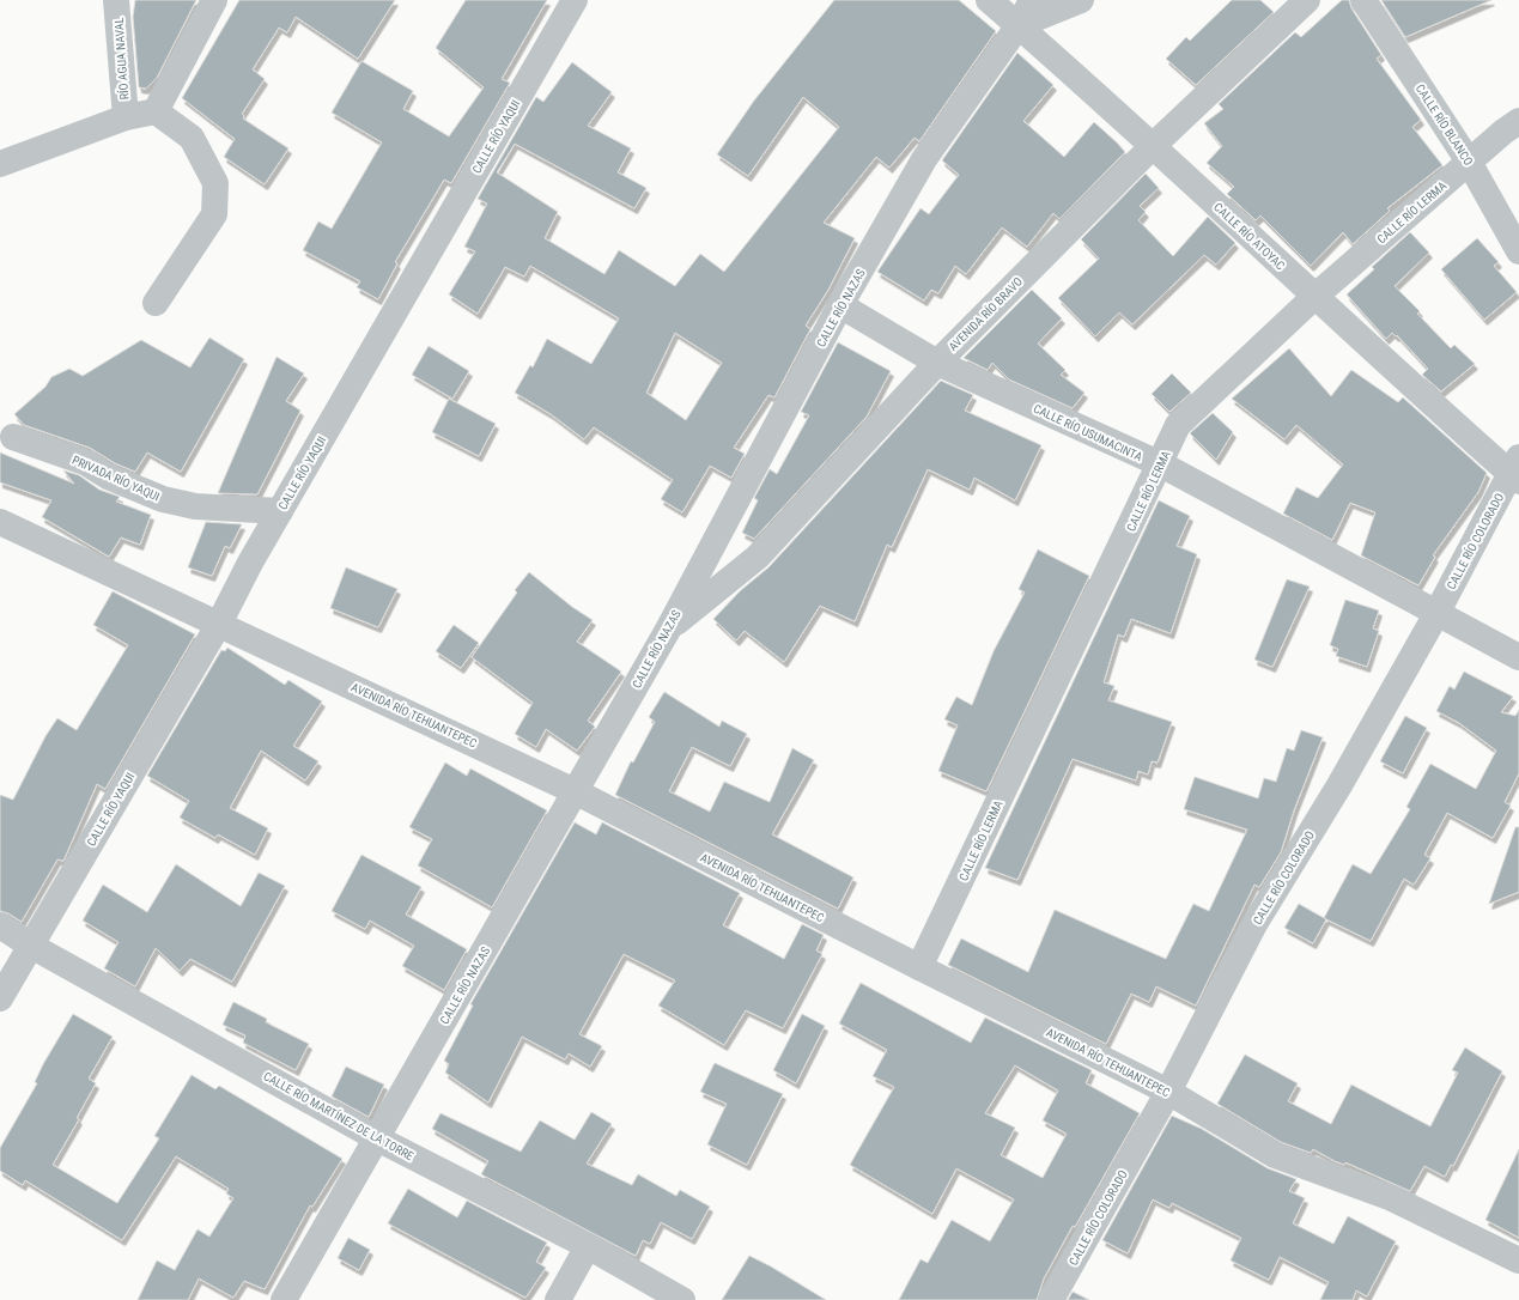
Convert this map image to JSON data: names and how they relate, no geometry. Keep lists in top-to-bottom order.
{
  "streets": {
    "street": [
      "RÍO AGUA NAVAL",
      "CALLE RÍO BLANCO",
      "CALLE RÍO YAQUI",
      "CALLE RÍO LERMA",
      "CALLE RÍO ATOYAC",
      "CALLE RÍO NAZAS",
      "AVENIDA RÍO BRAVO",
      "CALLE RÍO USUMACINTA",
      "PRIVADA RÍO YAQUI",
      "CALLE RÍO COLORADO",
      "AVENIDA RÍO TEHUANTEPEC",
      "CALLE RÍO MARTÍNEZ DE LA TORRE"
    ]
  },
  "crossings": [
    ["CALLE RÍO BLANCO", "CALLE RÍO LERMA"],
    ["CALLE RÍO YAQUI", "PRIVADA RÍO YAQUI"],
    ["CALLE RÍO YAQUI", "AVENIDA RÍO TEHUANTEPEC"],
    ["CALLE RÍO YAQUI", "CALLE RÍO MARTÍNEZ DE LA TORRE"],
    ["CALLE RÍO LERMA", "CALLE RÍO ATOYAC"],
    ["CALLE RÍO LERMA", "CALLE RÍO USUMACINTA"],
    ["CALLE RÍO LERMA", "AVENIDA RÍO TEHUANTEPEC"],
    ["CALLE RÍO ATOYAC", "CALLE RÍO NAZAS"],
    ["CALLE RÍO ATOYAC", "AVENIDA RÍO BRAVO"],
    ["CALLE RÍO ATOYAC", "CALLE RÍO COLORADO"],
    ["CALLE RÍO NAZAS", "AVENIDA RÍO BRAVO"],
    ["CALLE RÍO NAZAS", "CALLE RÍO USUMACINTA"],
    ["CALLE RÍO NAZAS", "AVENIDA RÍO TEHUANTEPEC"],
    ["CALLE RÍO NAZAS", "CALLE RÍO MARTÍNEZ DE LA TORRE"],
    ["AVENIDA RÍO BRAVO", "CALLE RÍO USUMACINTA"],
    ["CALLE RÍO USUMACINTA", "CALLE RÍO COLORADO"],
    ["CALLE RÍO COLORADO", "AVENIDA RÍO TEHUANTEPEC"]
  ]
}
